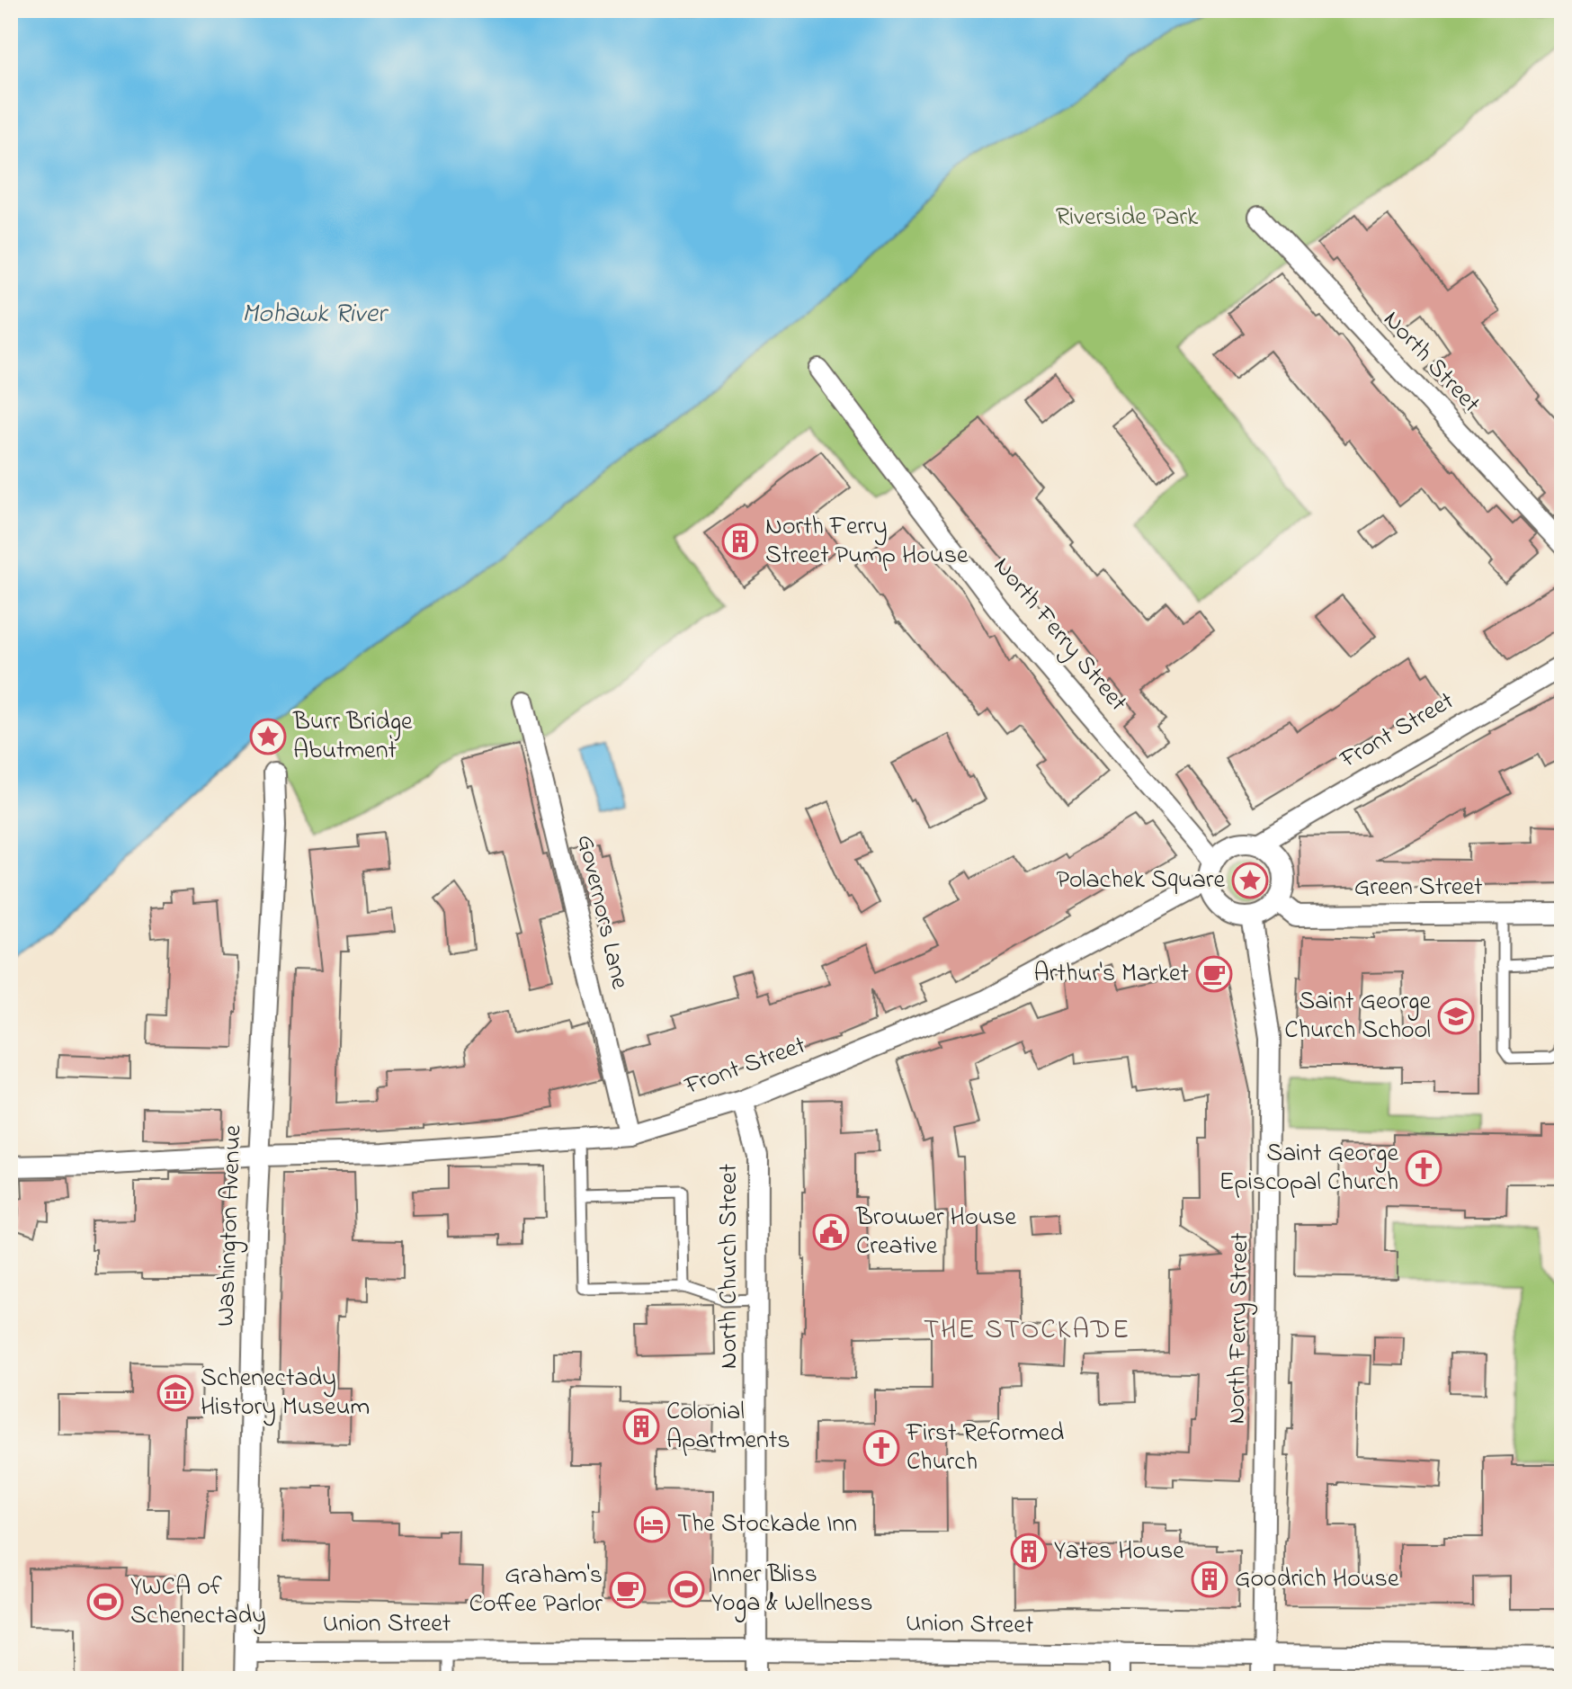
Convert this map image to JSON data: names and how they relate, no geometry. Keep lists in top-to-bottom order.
{
  "streets": {
    "street": [
      "North Street",
      "North Ferry Street",
      "Front Street",
      "Green Street",
      "Governors Lane",
      "Washington Avenue",
      "North Church Street",
      "Union Street"
    ]
  },
  "crossings": [
    ["North Ferry Street", "Front Street"],
    ["North Ferry Street", "Green Street"],
    ["North Ferry Street", "Union Street"],
    ["Front Street", "Green Street"],
    ["Front Street", "Governors Lane"],
    ["Front Street", "Washington Avenue"],
    ["Front Street", "North Church Street"],
    ["Washington Avenue", "Union Street"],
    ["North Church Street", "Union Street"]
  ],
  "districts": ["THE STOCKADE"],
  "water": ["Mohawk River"],
  "parks": ["Riverside Park"],
  "places": {
    "building": [
      "North Ferry Street Pump House",
      "Colonial Apartments",
      "Yates House",
      "Goodrich House"
    ],
    "place": ["Burr Bridge Abutment", "Polachek Square"],
    "cafe": ["Arthur's Market", "Graham's Coffee Parlor"],
    "school or university": ["Saint George Church School"],
    "church": ["Saint George Episcopal Church", "First Reformed Church"],
    "public building": ["Brouwer House Creative"],
    "museum": ["Schenectady History Museum"],
    "hotel": ["The Stockade Inn"],
    "sports": ["Inner Bliss Yoga & Wellness", "YWCA of Schenectady"]
  }
}
